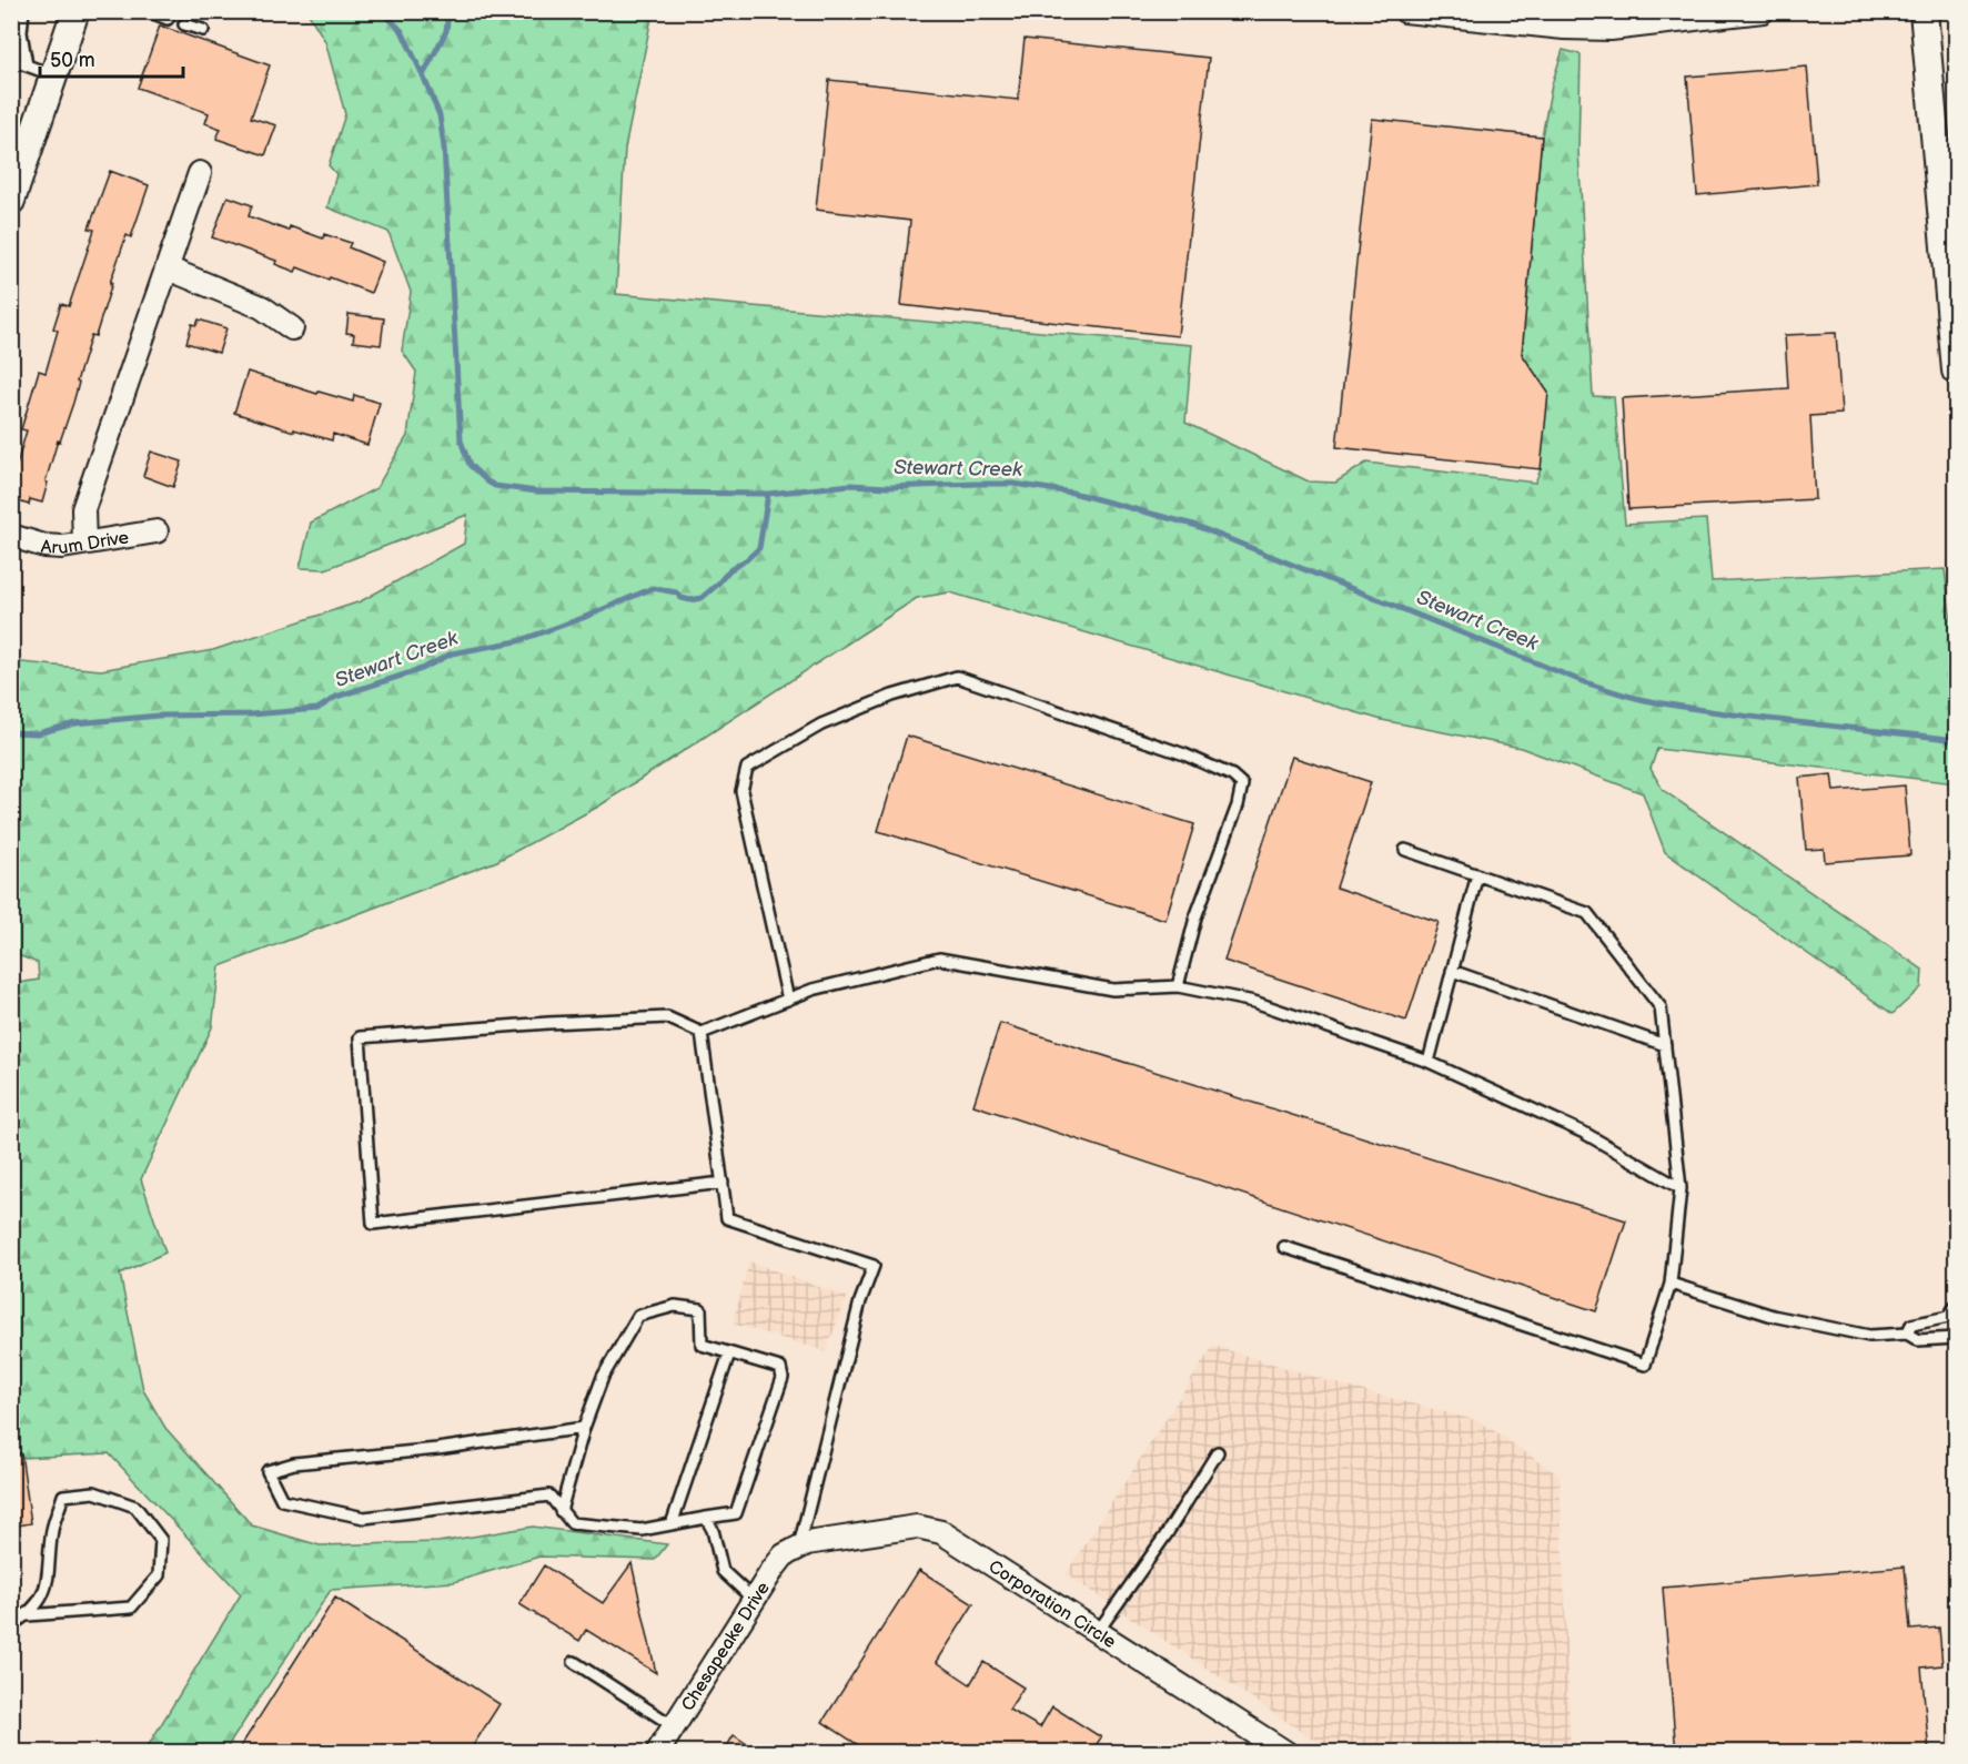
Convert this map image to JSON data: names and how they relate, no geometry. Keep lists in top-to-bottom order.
{
  "streets": {
    "street": ["Arum Drive", "Corporation Circle", "Chesapeake Drive"]
  },
  "crossings": [
    ["Corporation Circle", "Chesapeake Drive"]
  ],
  "water": ["Stewart Creek"],
  "scale_bar": "50 m"
}
